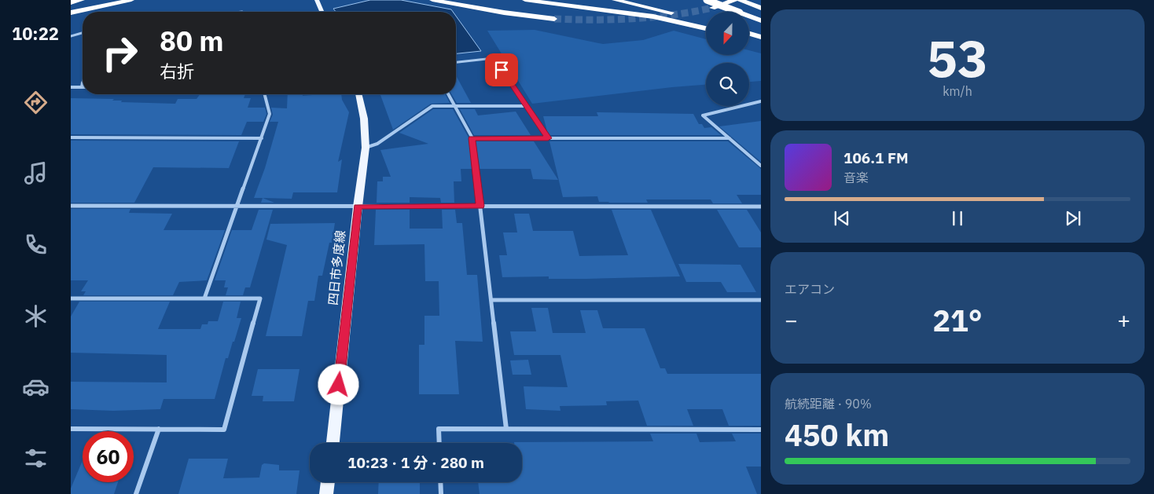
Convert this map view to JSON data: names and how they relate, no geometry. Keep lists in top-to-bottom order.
{
  "streets": {
    "main road": ["四日市多度線"]
  },
  "north": "bottom",
  "page": {
    "tabs": "10:22",
    "tile": [
      ["53", "km/h"],
      "エアコン",
      ["航続距離 · 90%", "450 km"]
    ],
    "turn": ["80 m", "右折"],
    "song": ["106.1 FM", "音楽"],
    "heat": ["−", "21°", "+"],
    "limit": "60",
    "trip": "10:23 · 1 分 · 280 m"
  }
}
